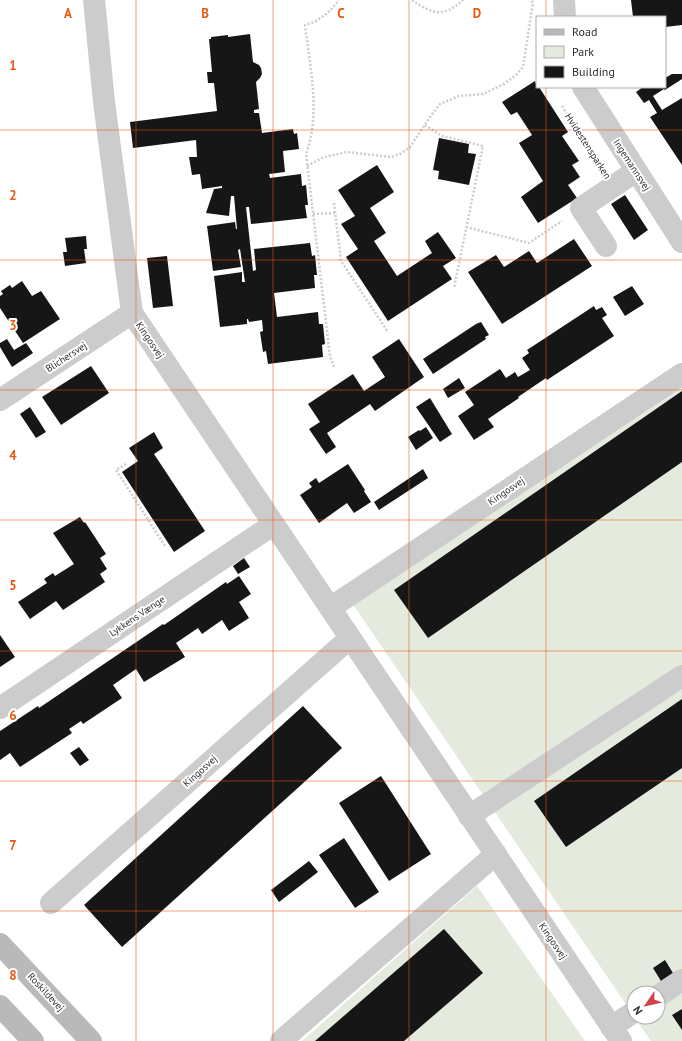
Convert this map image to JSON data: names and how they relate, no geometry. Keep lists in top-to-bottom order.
{
  "streets": {
    "main road": ["Roskildevej"],
    "street": [
      "Hvidestensparken",
      "Ingemannsvej",
      "Kingosvej",
      "Blichersvej",
      "Lykkens Vænge"
    ]
  },
  "crossings": [
    ["Hvidestensparken", "Ingemannsvej"],
    ["Kingosvej", "Blichersvej"],
    ["Kingosvej", "Lykkens Vænge"]
  ],
  "legend": ["Road", "Park", "Building"],
  "north": "bottom left",
  "grid": {
    "columns": [
      "A",
      "B",
      "C",
      "D"
    ],
    "rows": [
      "1",
      "2",
      "3",
      "4",
      "5",
      "6",
      "7",
      "8"
    ]
  }
}
